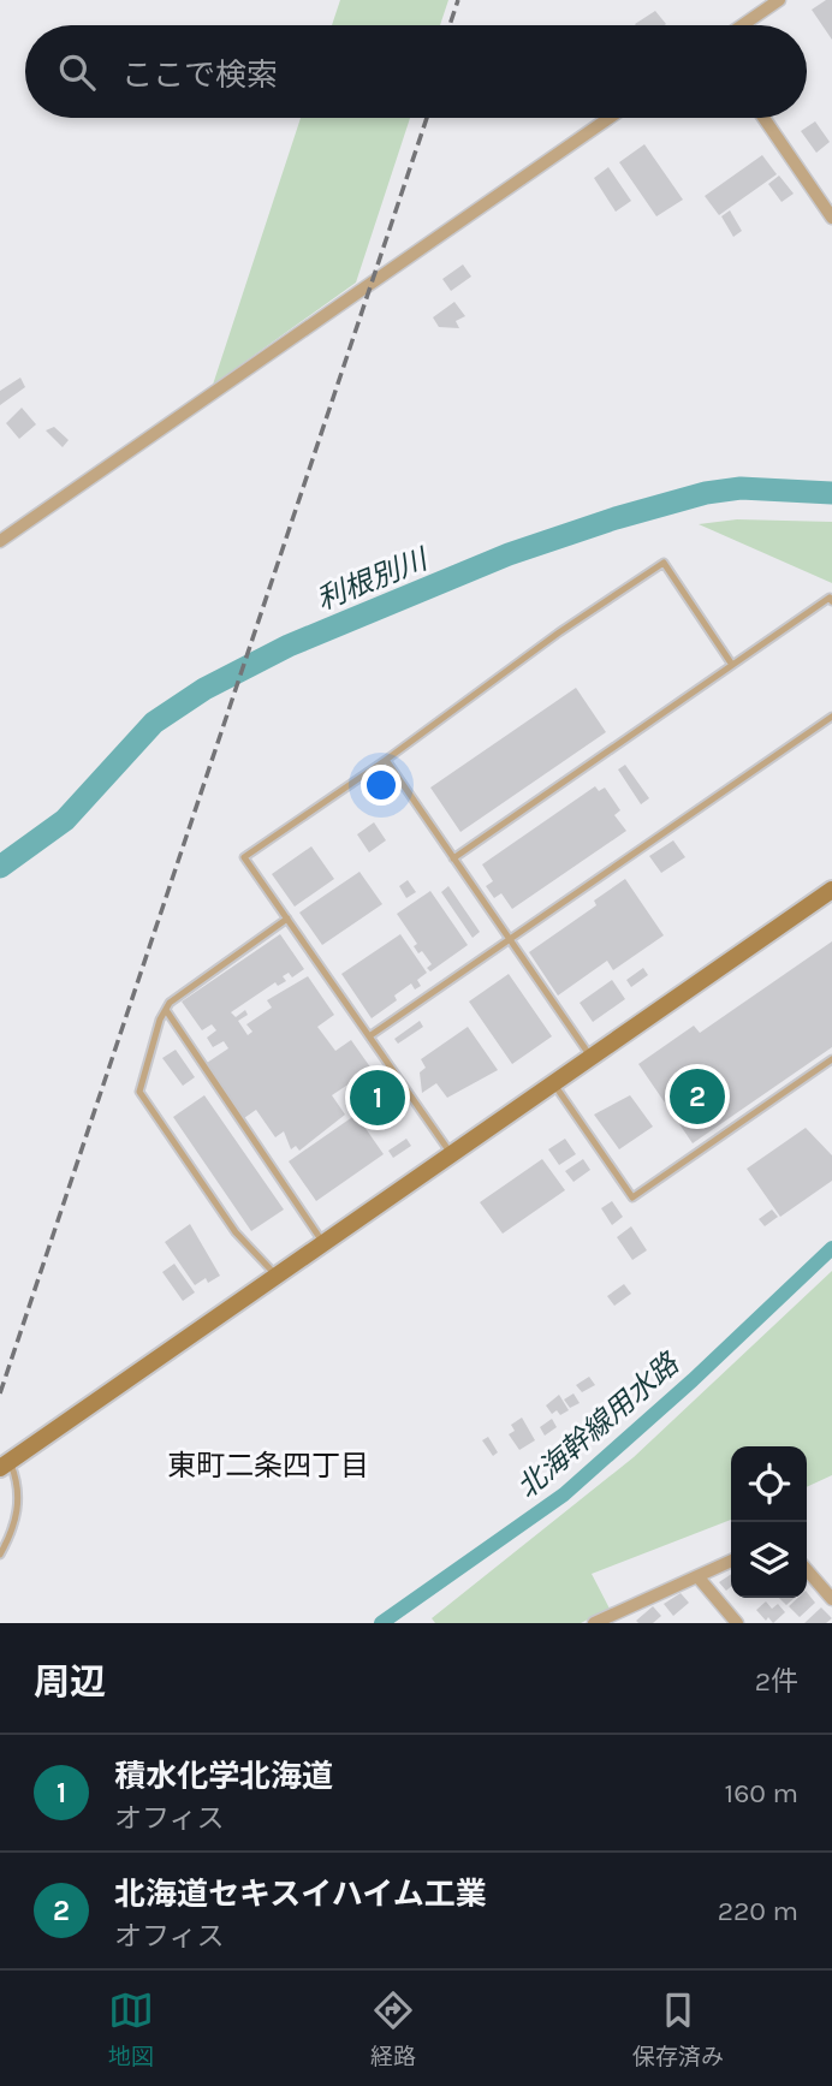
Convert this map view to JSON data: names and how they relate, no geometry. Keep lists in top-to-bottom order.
{
  "districts": ["東町二条四丁目"],
  "water": ["利根別川", "北海幹線用水路"],
  "page": {
    "search": "ここで検索",
    "pins": ["2", "1"],
    "heading": ["周辺", "2件"],
    "list": [
      {
        "mark": "1",
        "name": "積水化学北海道",
        "note": "オフィス",
        "value": "160 m"
      },
      {
        "mark": "2",
        "name": "北海道セキスイハイム工業",
        "note": "オフィス",
        "value": "220 m"
      }
    ],
    "nav": ["地図", "経路", "保存済み"]
  }
}
